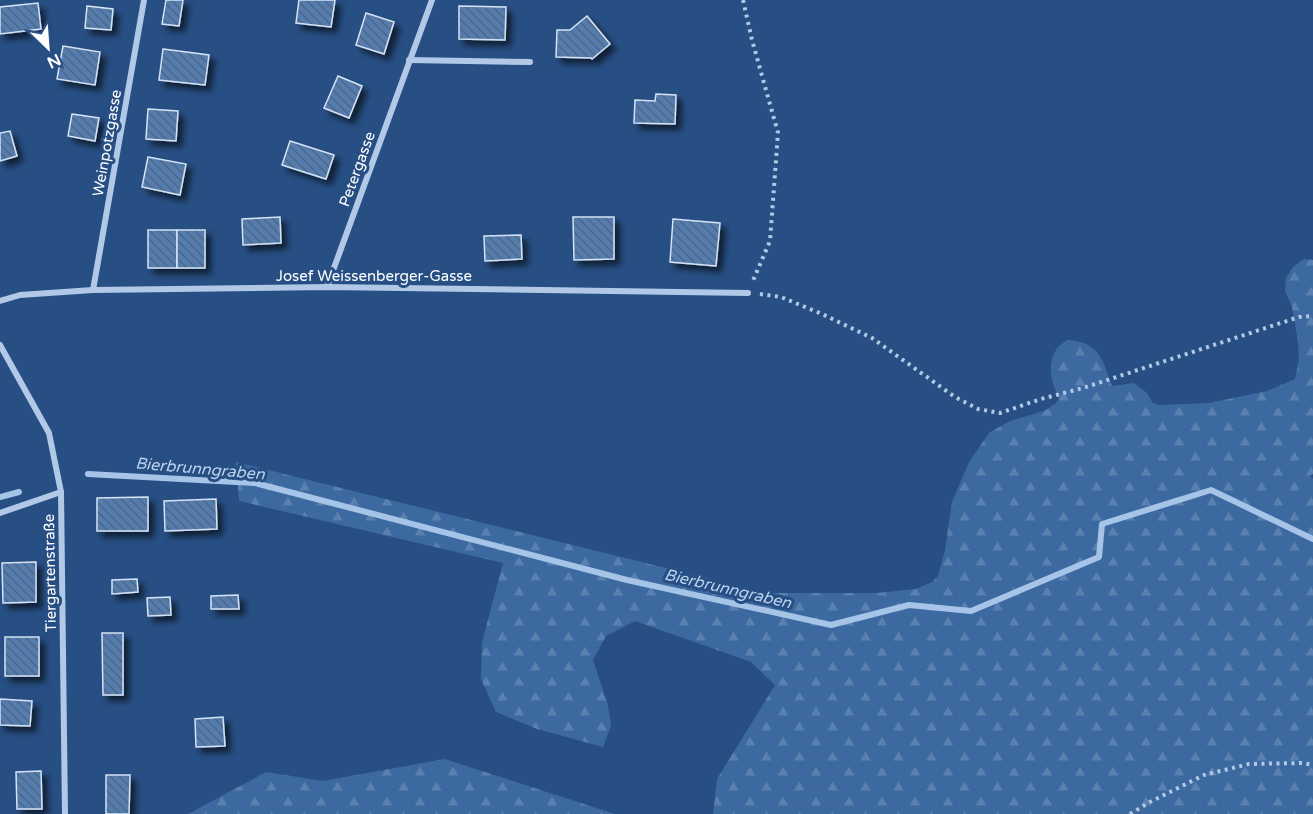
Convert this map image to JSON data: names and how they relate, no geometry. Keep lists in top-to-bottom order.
{
  "streets": {
    "street": [
      "Weinpotzgasse",
      "Petergasse",
      "Josef Weissenberger-Gasse",
      "Tiergartenstraße"
    ]
  },
  "crossings": [
    ["Weinpotzgasse", "Josef Weissenberger-Gasse"],
    ["Petergasse", "Josef Weissenberger-Gasse"]
  ],
  "water": ["Bierbrunngraben"],
  "north": "bottom right"
}
